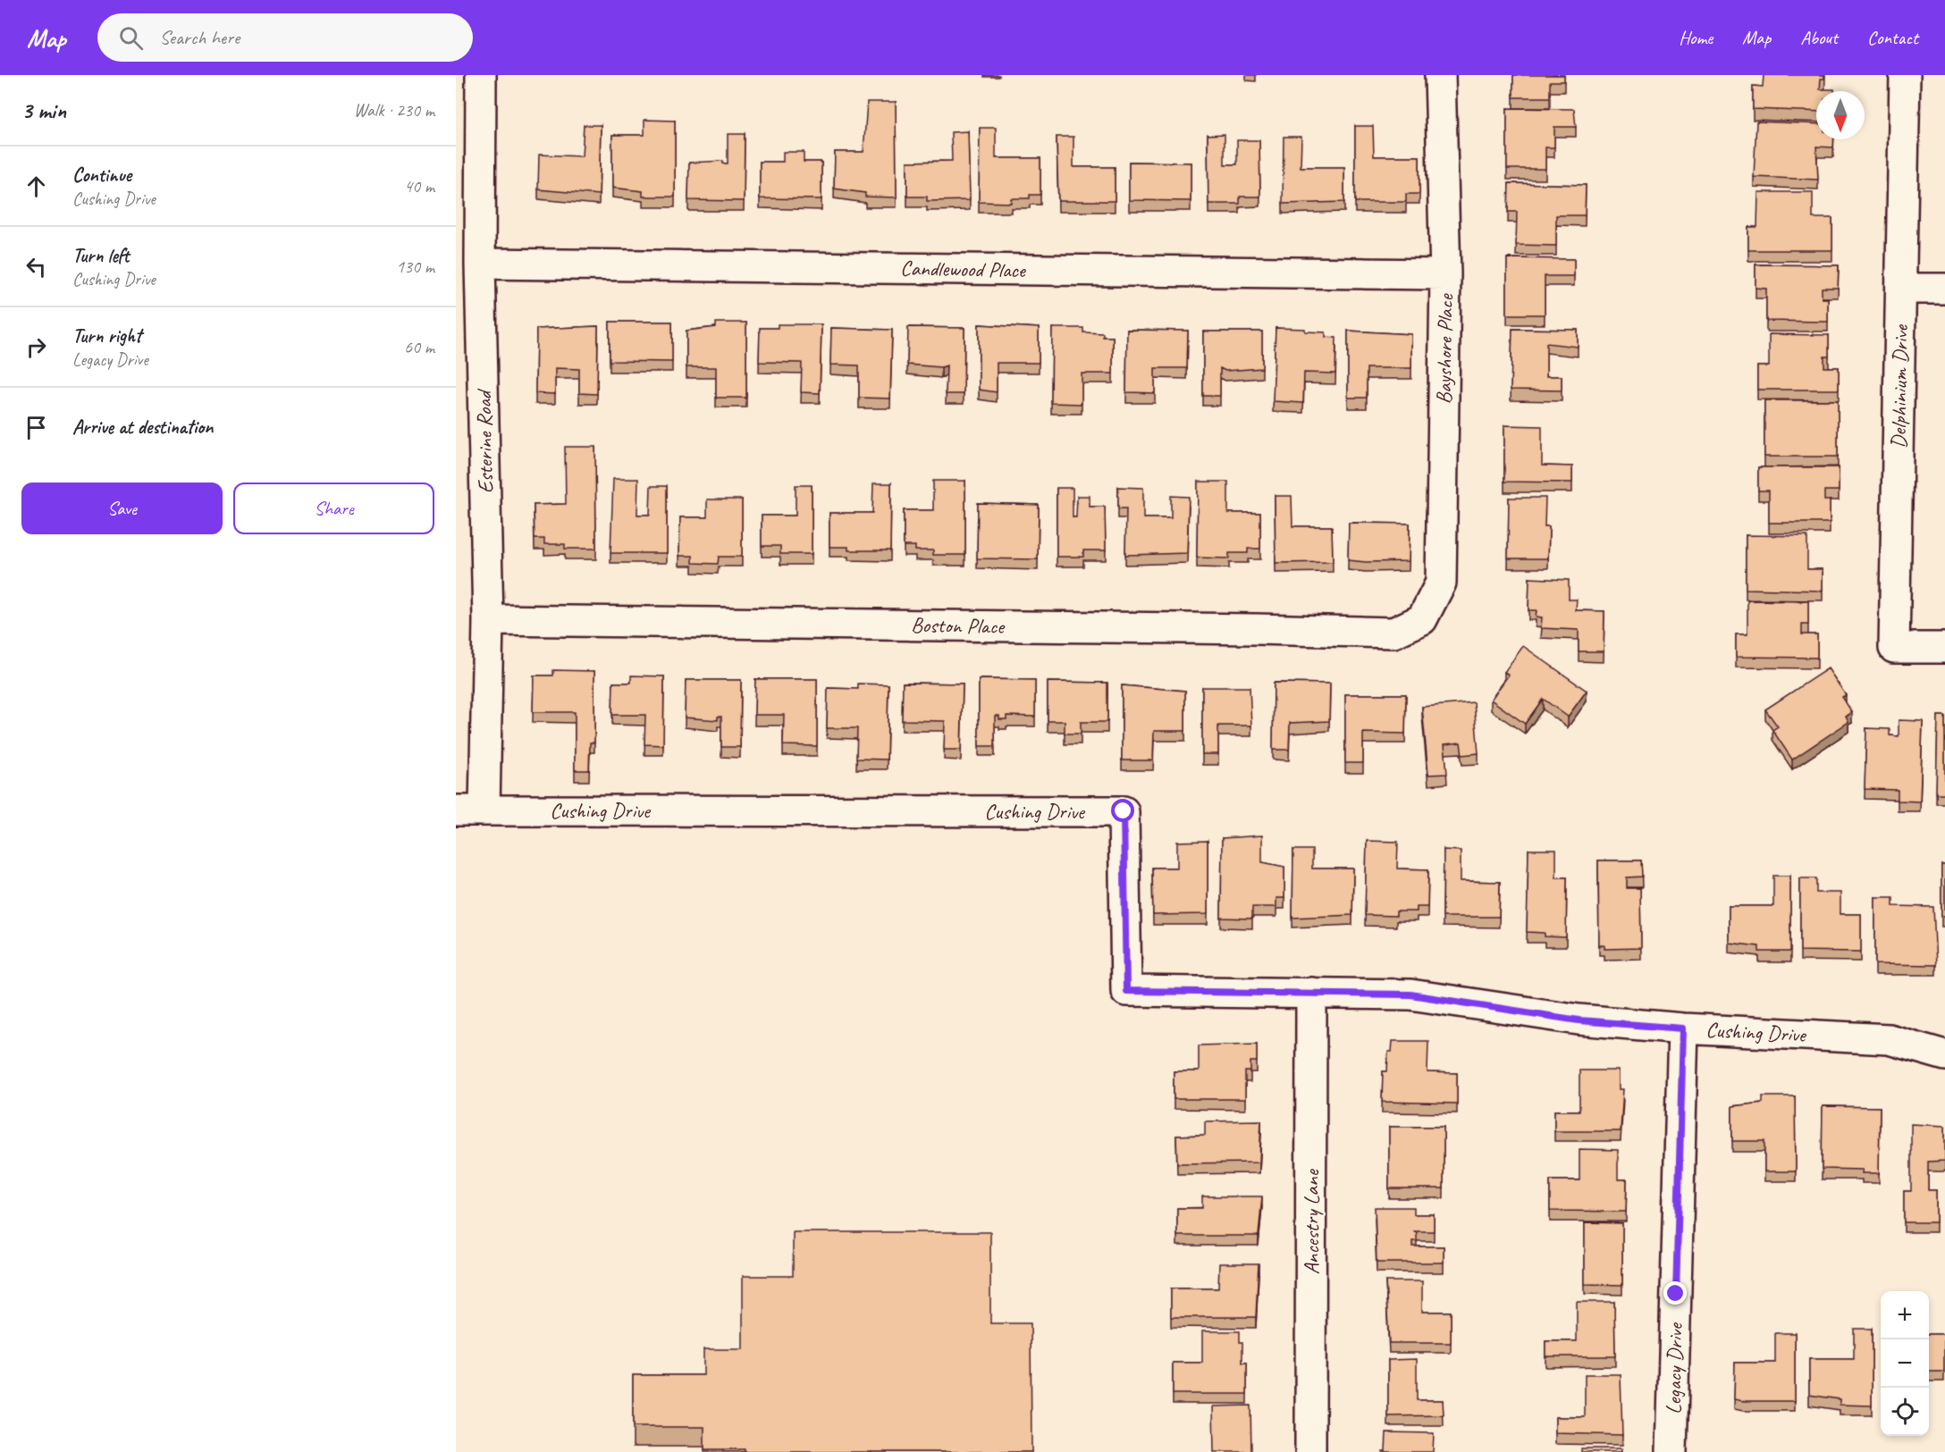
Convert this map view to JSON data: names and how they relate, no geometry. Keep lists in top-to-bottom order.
{
  "streets": {
    "street": [
      "Candlewood Place",
      "Bayshore Place",
      "Delphinium Drive",
      "Esterine Road",
      "Boston Place",
      "Cushing Drive",
      "Ancestry Lane",
      "Legacy Drive"
    ]
  },
  "crossings": [
    ["Candlewood Place", "Bayshore Place"],
    ["Candlewood Place", "Esterine Road"],
    ["Bayshore Place", "Boston Place"],
    ["Esterine Road", "Boston Place"],
    ["Esterine Road", "Cushing Drive"],
    ["Cushing Drive", "Ancestry Lane"],
    ["Cushing Drive", "Legacy Drive"]
  ],
  "north": "bottom",
  "page": {
    "header": "Map",
    "search": "Search here",
    "nav": [
      "Home",
      "Map",
      "About",
      "Contact"
    ],
    "heading": ["3 min", "Walk · 230 m"],
    "list": [
      ["Continue", "Cushing Drive", "40 m"],
      ["Turn left", "Cushing Drive", "130 m"],
      ["Turn right", "Legacy Drive", "60 m"],
      "Arrive at destination"
    ],
    "buttons": ["Save", "Share"],
    "map_buttons": ["+", "−"]
  }
}
